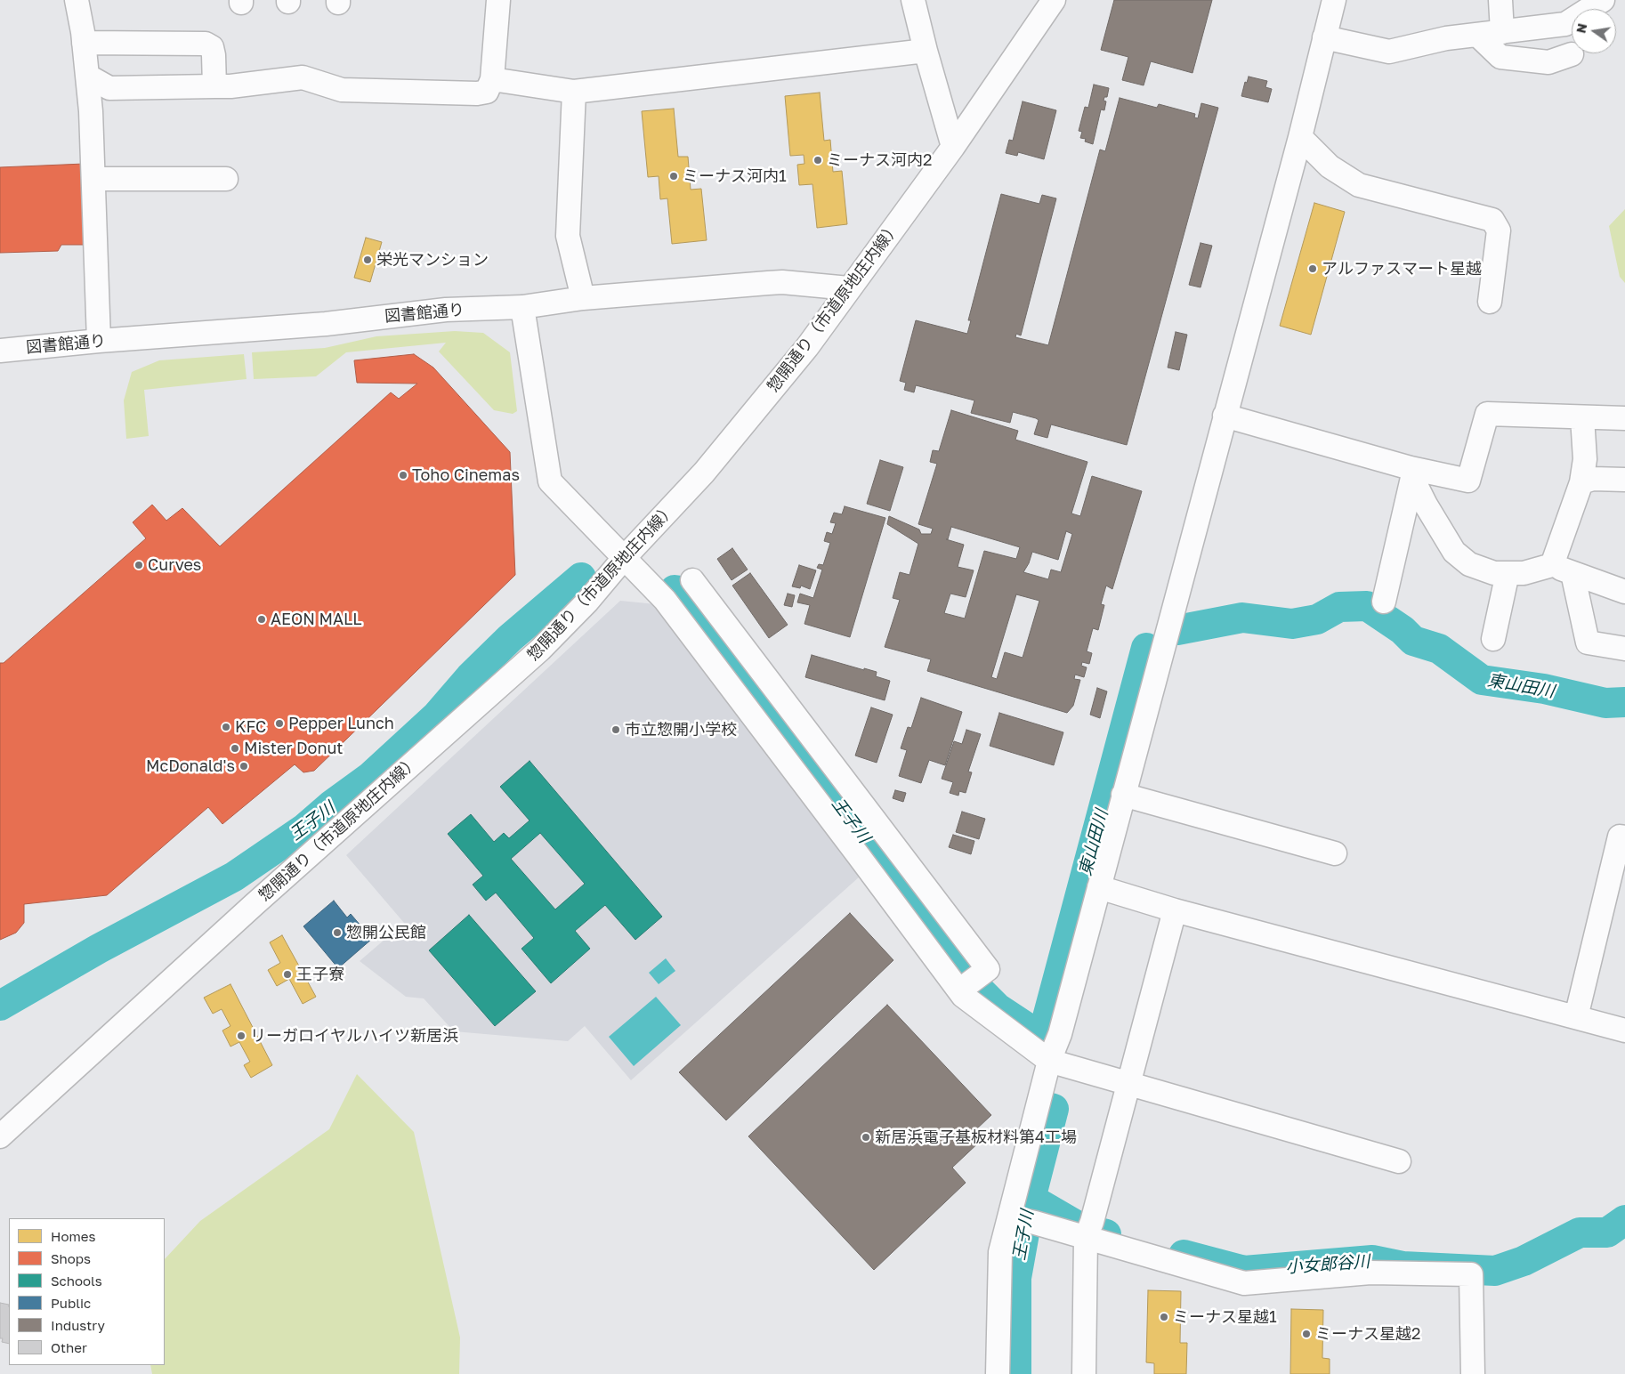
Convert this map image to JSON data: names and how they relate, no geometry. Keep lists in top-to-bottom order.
{
  "streets": {
    "street": ["惣開通り（市道原地庄内線）", "図書館通り"]
  },
  "crossings": [
    ["惣開通り（市道原地庄内線）", "図書館通り"]
  ],
  "water": ["東山田川", "王子川", "小女郎谷川"],
  "places": [
    "ミーナス河内2",
    "ミーナス河内1",
    "栄光マンション",
    "アルファスマート星越",
    "Toho Cinemas",
    "Curves",
    "AEON MALL",
    "Pepper Lunch",
    "KFC",
    "市立惣開小学校",
    "Mister Donut",
    "McDonald's",
    "惣開公民館",
    "王子寮",
    "リーガロイヤルハイツ新居浜",
    "新居浜電子基板材料第4工場",
    "ミーナス星越1",
    "ミーナス星越2"
  ],
  "legend": [
    "Homes",
    "Shops",
    "Schools",
    "Public",
    "Industry",
    "Other"
  ],
  "north": "left"
}
